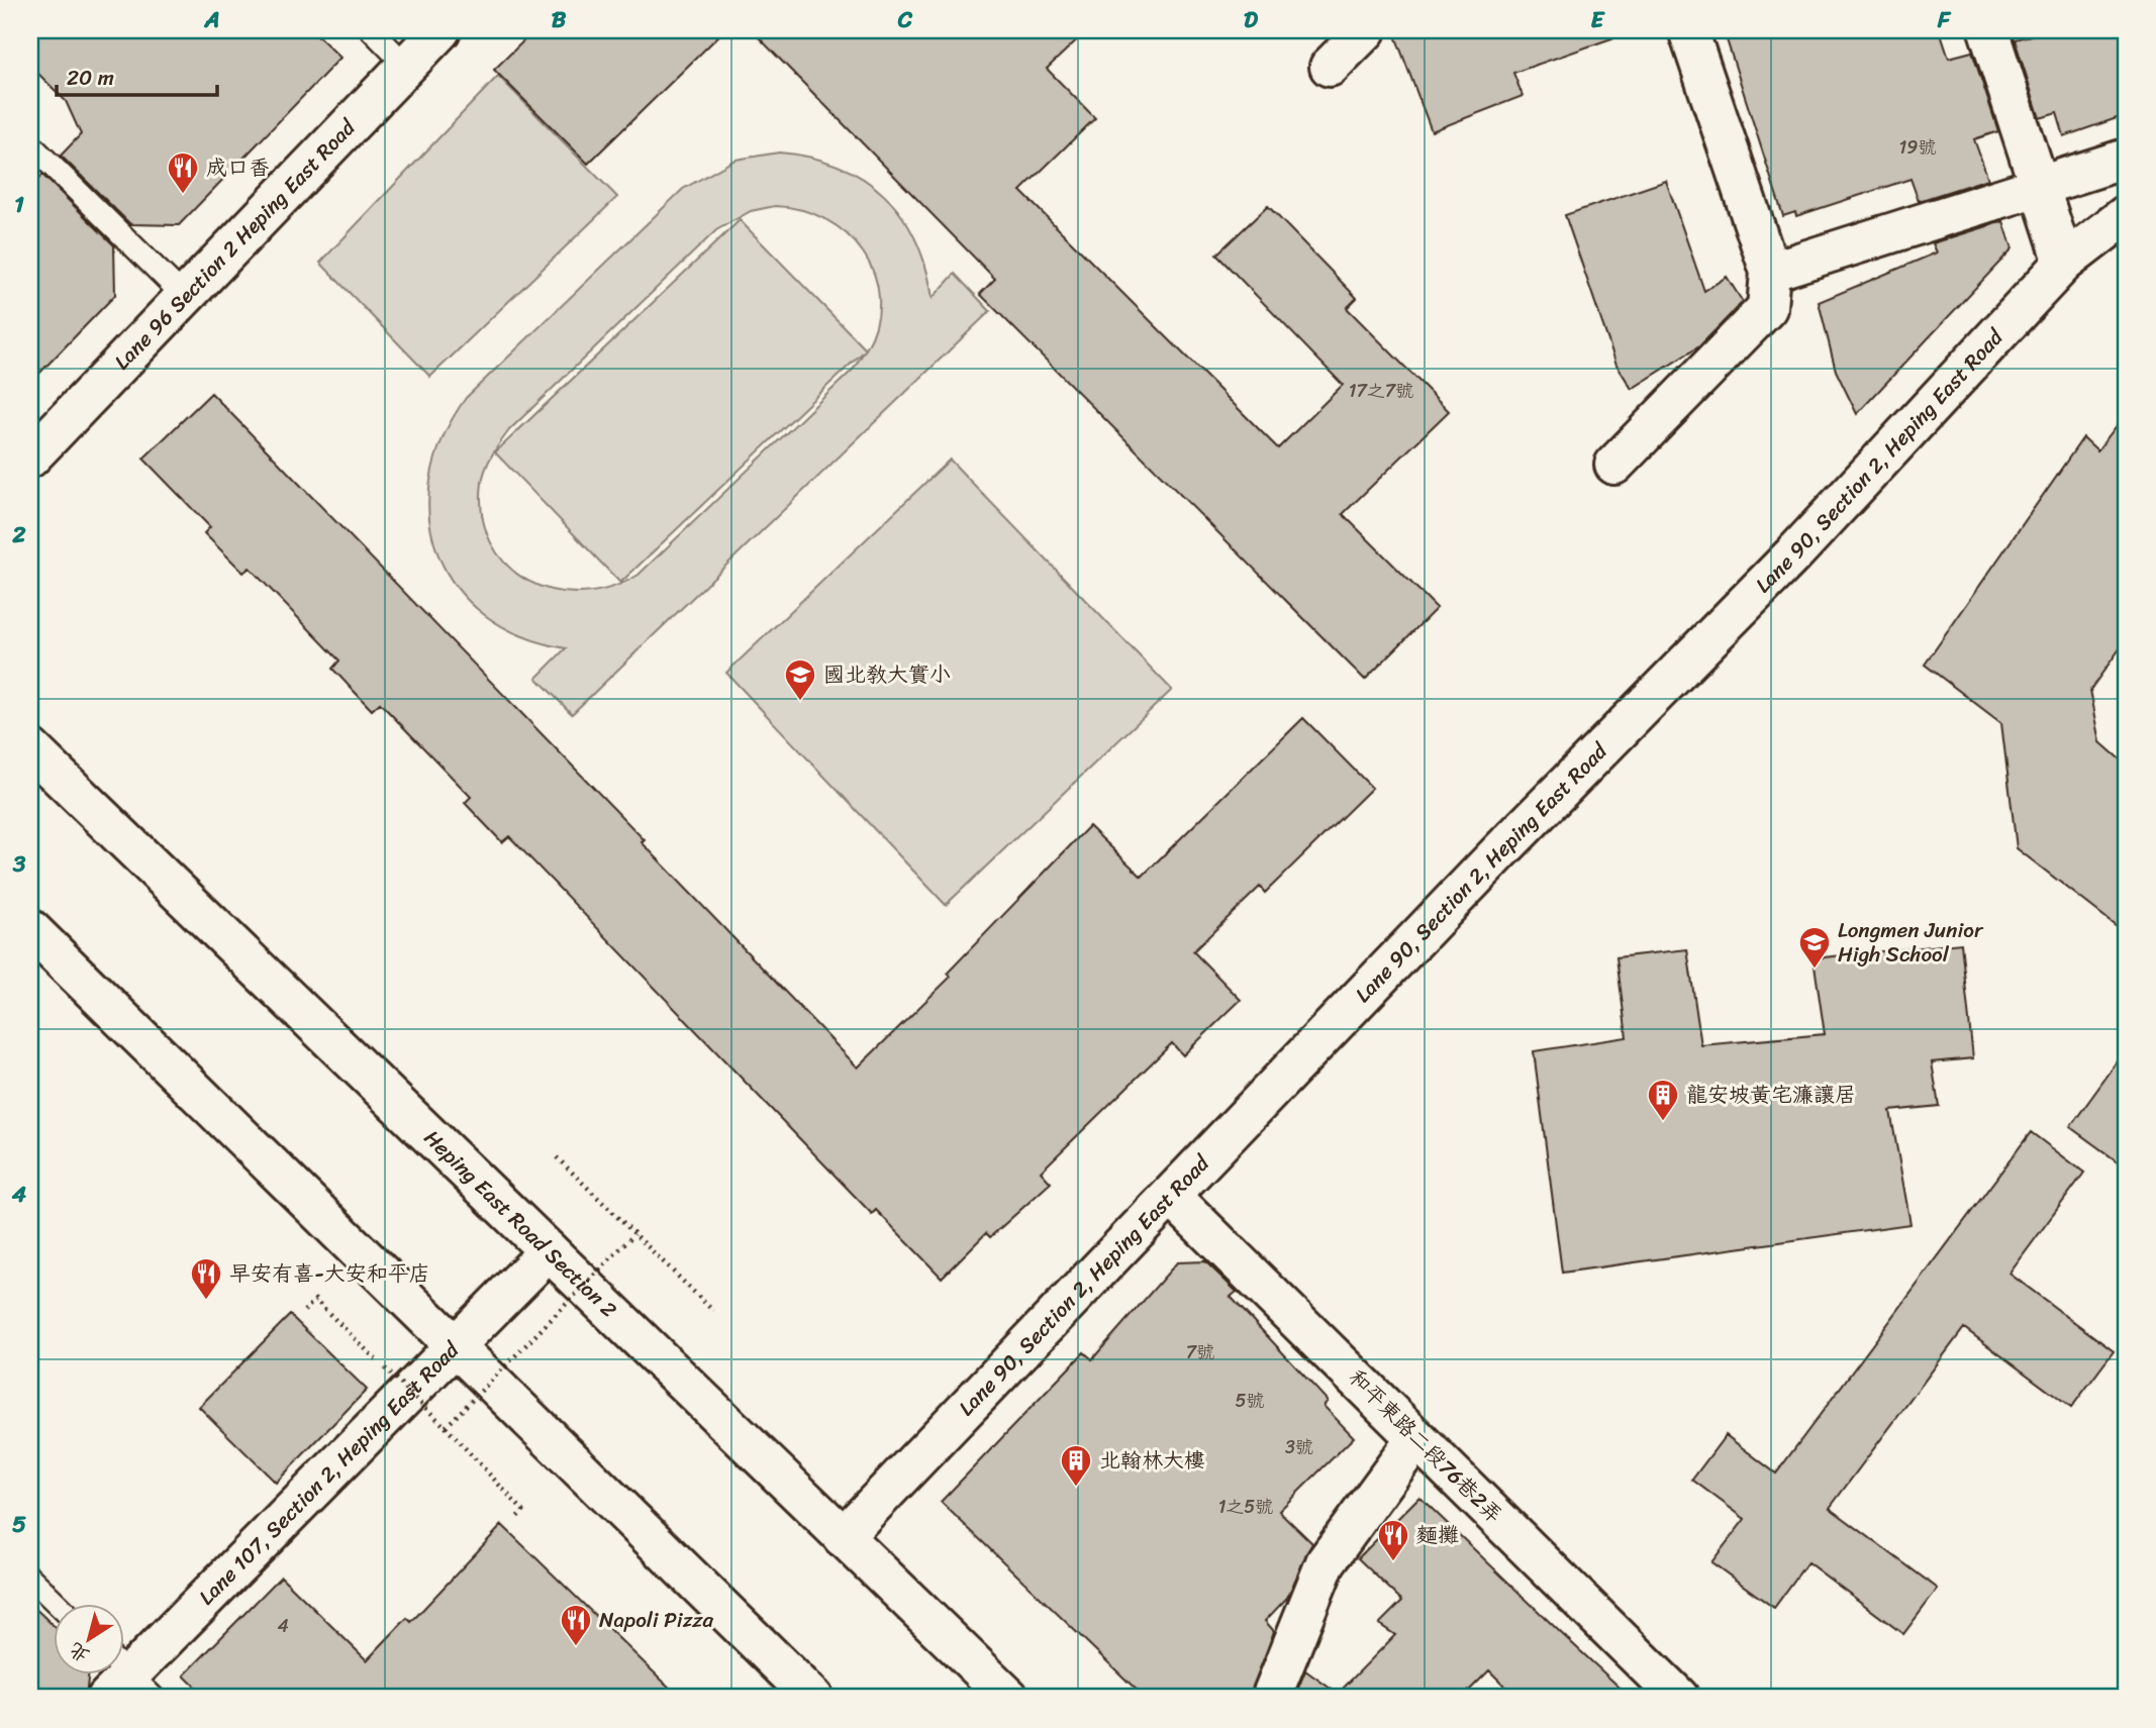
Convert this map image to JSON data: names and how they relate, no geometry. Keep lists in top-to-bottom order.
{
  "streets": {
    "street": [
      "Lane 96 Section 2 Heping East Road",
      "Lane 90, Section 2, Heping East Road",
      "Heping East Road Section 2",
      "和平東路二段76巷2弄",
      "Lane 107, Section 2, Heping East Road"
    ]
  },
  "crossings": [
    ["Lane 90, Section 2, Heping East Road", "Heping East Road Section 2"],
    ["Lane 90, Section 2, Heping East Road", "和平東路二段76巷2弄"],
    ["Heping East Road Section 2", "Lane 107, Section 2, Heping East Road"]
  ],
  "places": {
    "restaurant": [
      "成口香",
      "早安有喜-大安和平店",
      "麵攤",
      "Napoli Pizza"
    ],
    "school or university": ["國北教大實小", "Longmen Junior High School"],
    "building": ["龍安坡黃宅濂讓居", "北翰林大樓"]
  },
  "house_numbers": [
    "19號",
    "17之7號",
    "7號",
    "5號",
    "3號",
    "1之5號",
    "4"
  ],
  "scale_bar": "20 m",
  "north": "bottom left",
  "grid": {
    "columns": [
      "A",
      "B",
      "C",
      "D",
      "E",
      "F"
    ],
    "rows": [
      "1",
      "2",
      "3",
      "4",
      "5"
    ]
  }
}
